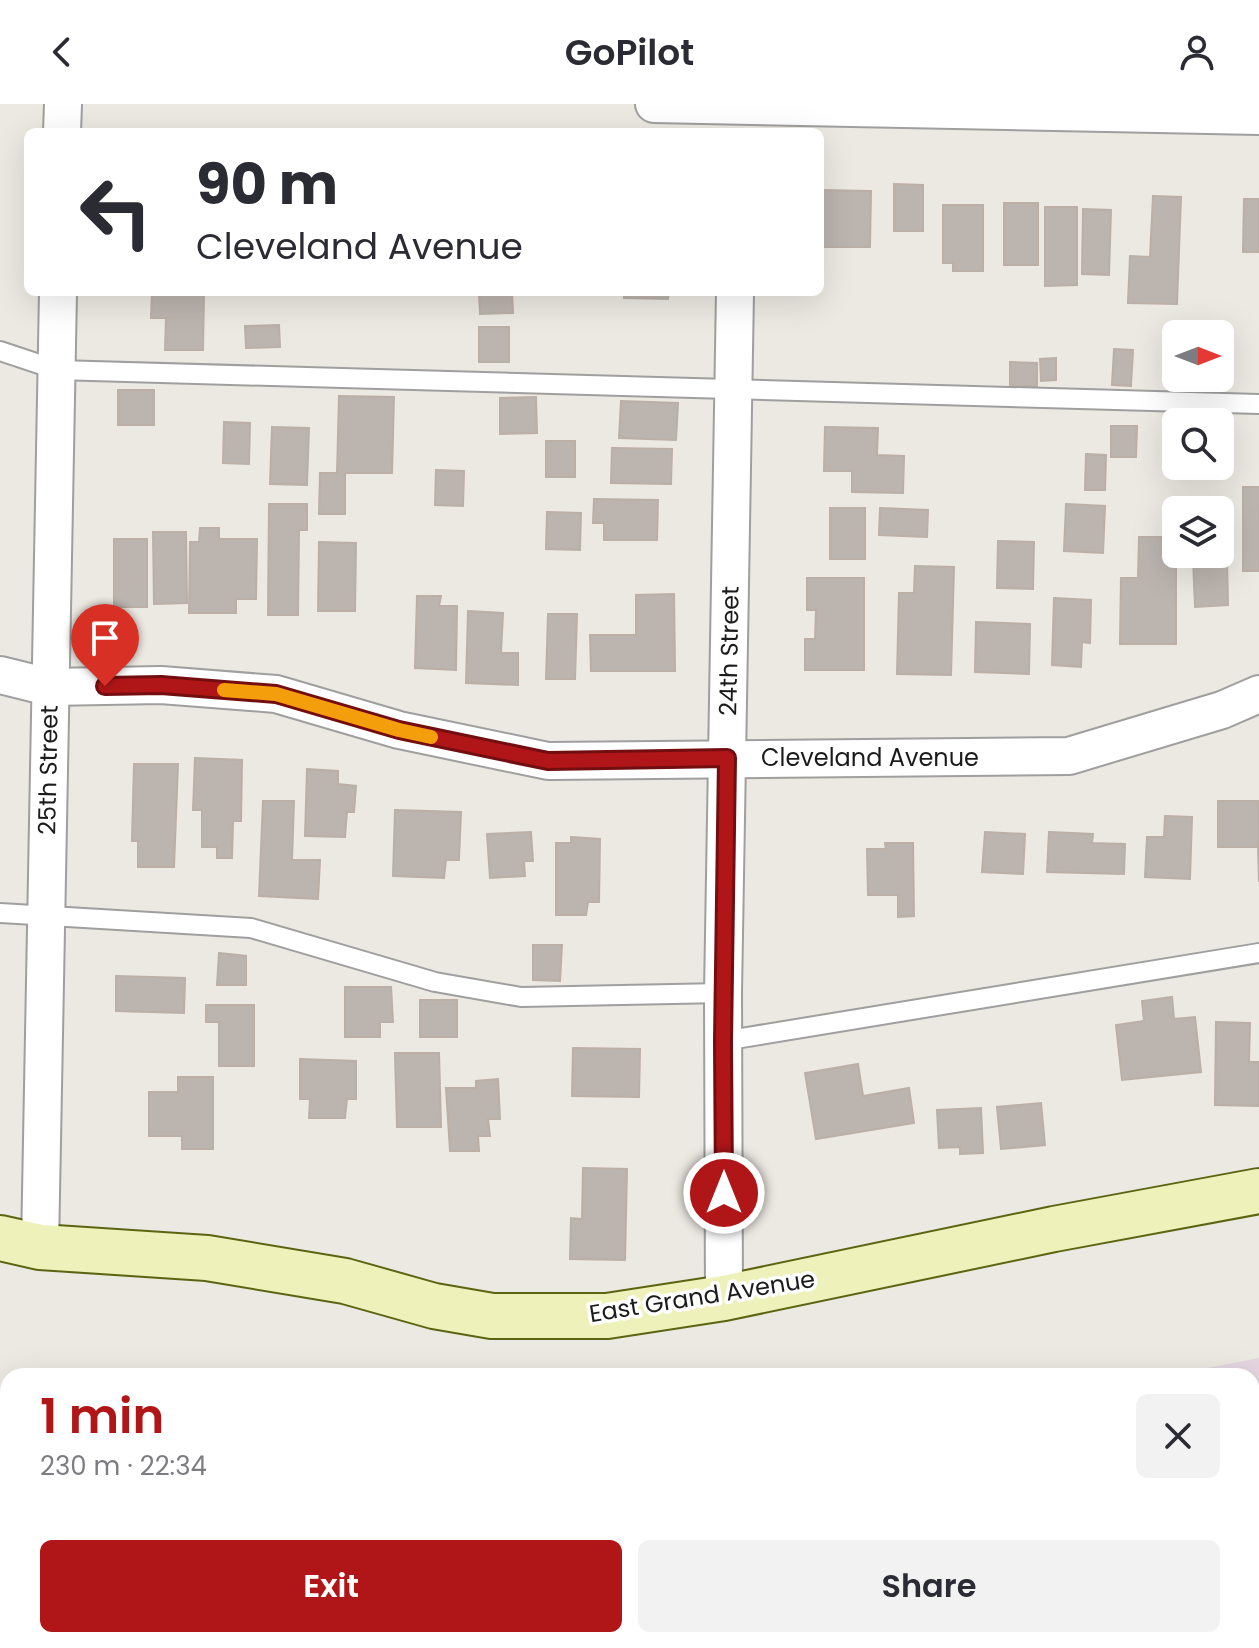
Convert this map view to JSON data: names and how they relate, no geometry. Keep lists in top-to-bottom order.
{
  "streets": {
    "main road": ["East Grand Avenue"],
    "street": ["24th Street", "Cleveland Avenue", "25th Street"]
  },
  "crossings": [
    ["24th Street", "Cleveland Avenue"],
    ["24th Street", "East Grand Avenue"],
    ["Cleveland Avenue", "25th Street"],
    ["25th Street", "East Grand Avenue"]
  ],
  "north": "right",
  "page": {
    "header": "GoPilot",
    "turn": ["90 m", "Cleveland Avenue"],
    "heading": ["1 min", "230 m · 22:34"],
    "buttons": ["Exit", "Share"]
  }
}
